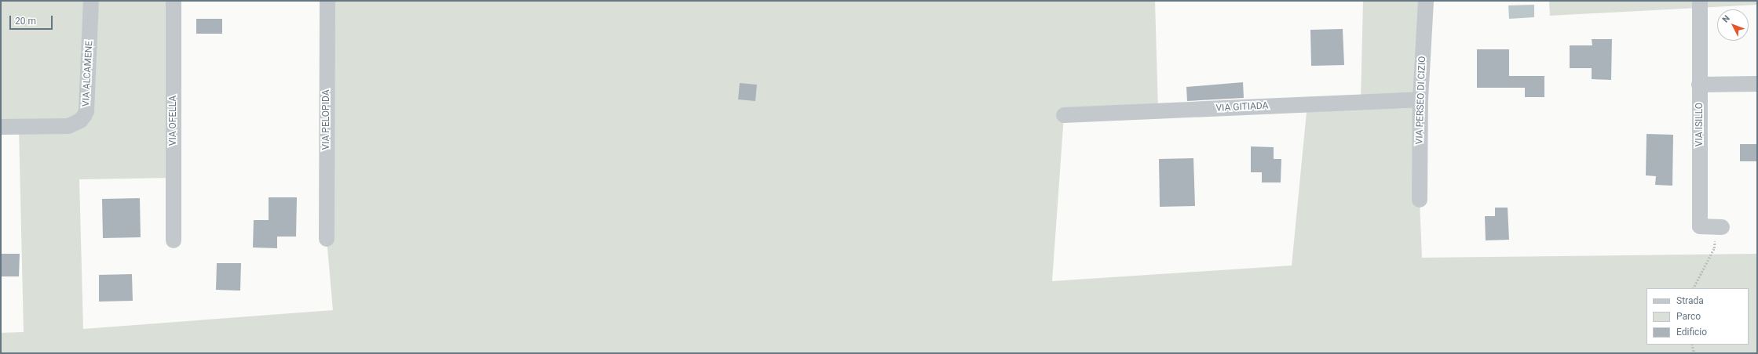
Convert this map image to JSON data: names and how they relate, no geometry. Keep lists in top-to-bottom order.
{
  "streets": {
    "street": [
      "VIA ALCAMENE",
      "VIA PERSEO DI CIZIO",
      "VIA GITIADA",
      "VIA PELOPIDA",
      "VIA OFELLA",
      "VIA ISILLO"
    ]
  },
  "crossings": [
    ["VIA PERSEO DI CIZIO", "VIA GITIADA"]
  ],
  "legend": ["Strada", "Parco", "Edificio"],
  "scale_bar": "20 m",
  "north": "top left"
}
